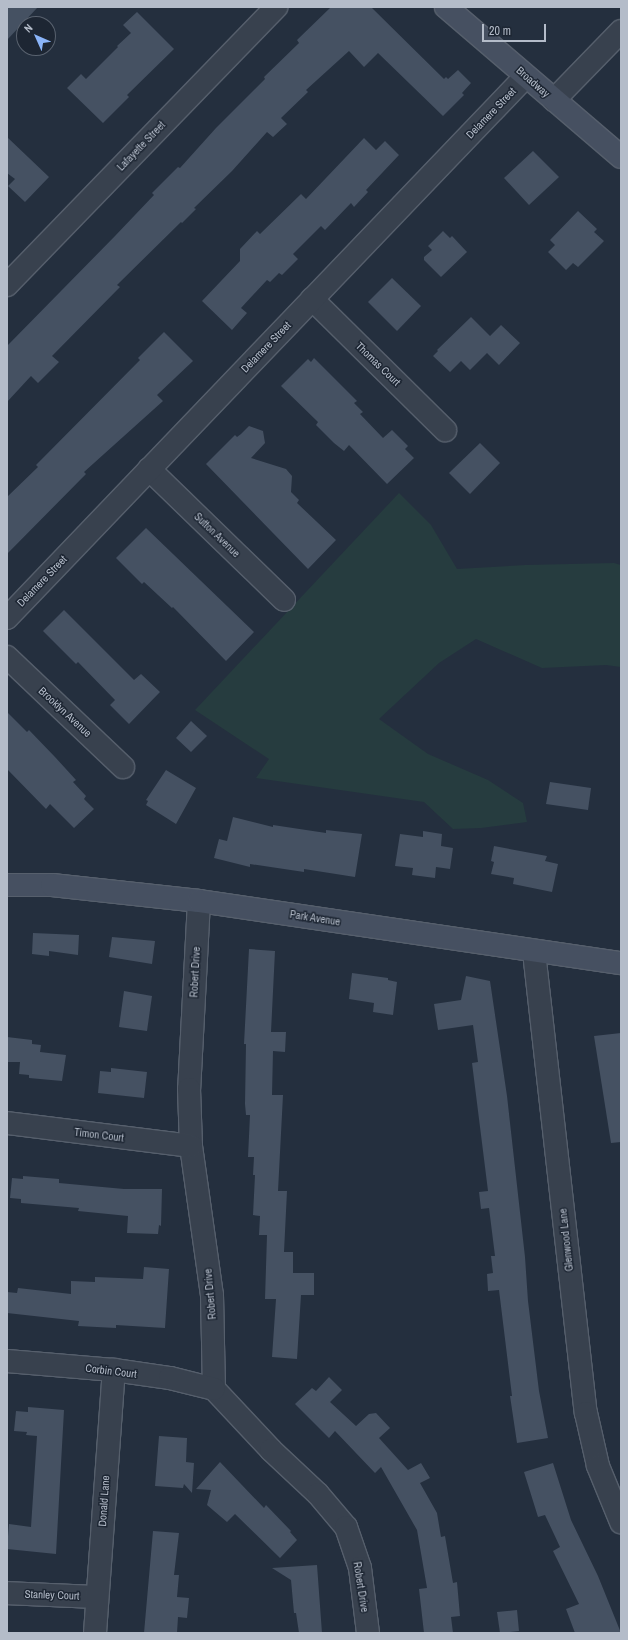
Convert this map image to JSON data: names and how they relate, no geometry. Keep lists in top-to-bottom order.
{
  "streets": {
    "main road": ["Broadway", "Park Avenue"],
    "street": [
      "Delamere Street",
      "Lafayette Street",
      "Thomas Court",
      "Sutton Avenue",
      "Brooklyn Avenue",
      "Robert Drive",
      "Timon Court",
      "Glenwood Lane",
      "Corbin Court",
      "Donald Lane",
      "Stanley Court"
    ]
  },
  "crossings": [
    ["Broadway", "Delamere Street"],
    ["Delamere Street", "Thomas Court"],
    ["Delamere Street", "Sutton Avenue"],
    ["Park Avenue", "Robert Drive"],
    ["Park Avenue", "Glenwood Lane"],
    ["Robert Drive", "Timon Court"],
    ["Robert Drive", "Corbin Court"],
    ["Corbin Court", "Donald Lane"],
    ["Donald Lane", "Stanley Court"]
  ],
  "scale_bar": "20 m",
  "north": "top left"
}
